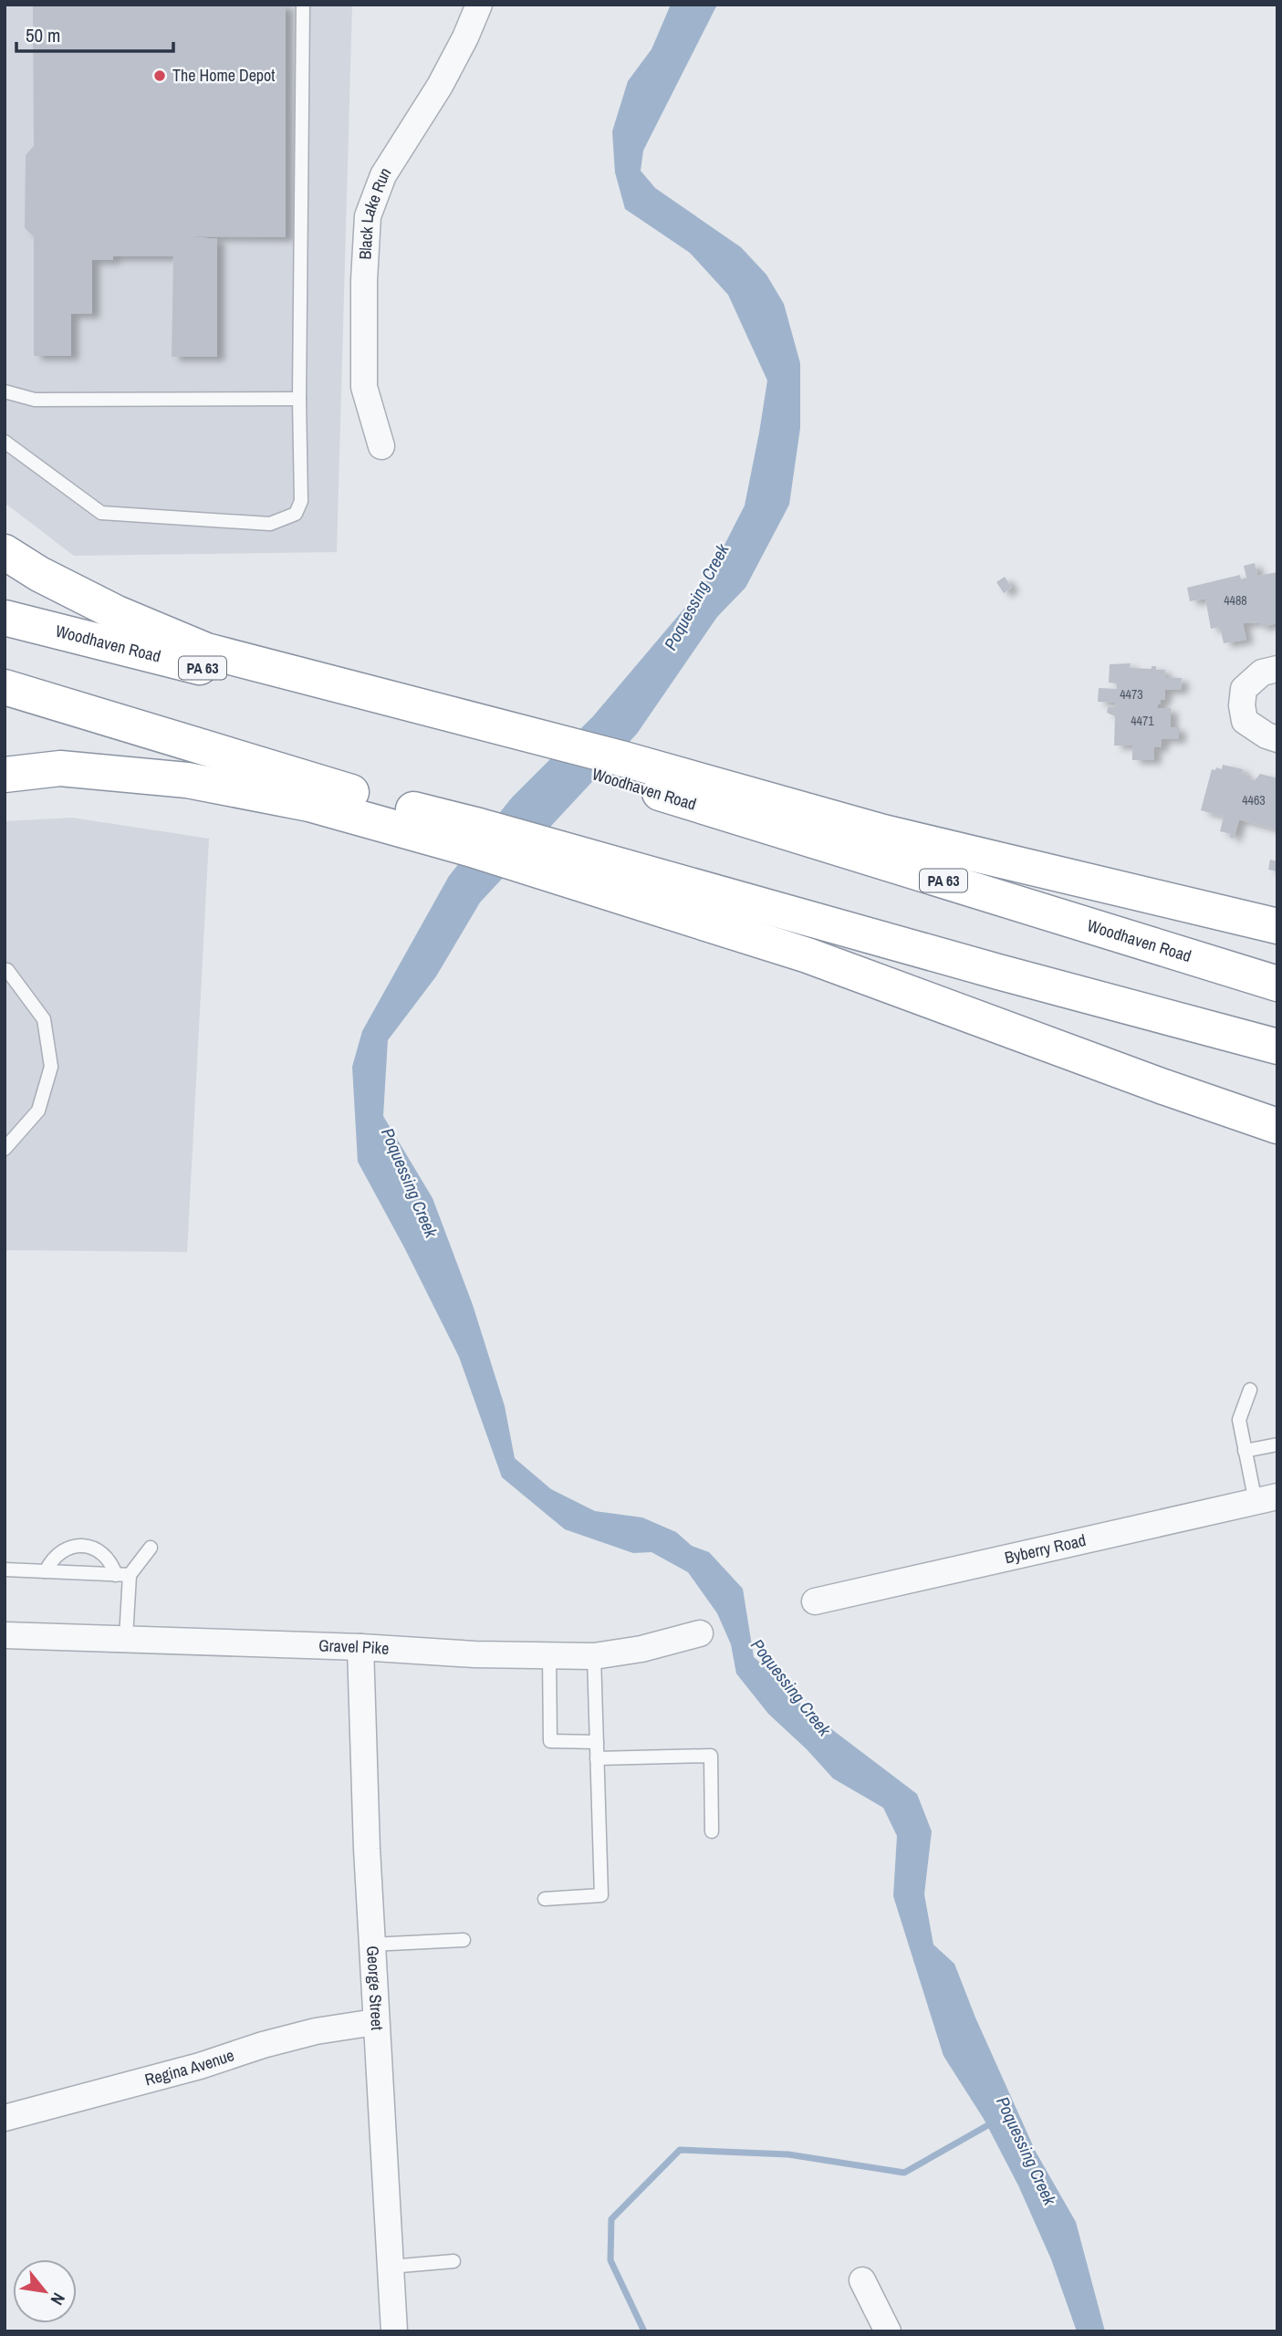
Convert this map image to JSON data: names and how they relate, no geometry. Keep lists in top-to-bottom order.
{
  "streets": {
    "highway": ["Woodhaven Road", "PA 63"],
    "street": [
      "Black Lake Run",
      "Byberry Road",
      "Gravel Pike",
      "George Street",
      "Regina Avenue"
    ]
  },
  "crossings": [
    ["Gravel Pike", "George Street"],
    ["George Street", "Regina Avenue"]
  ],
  "water": ["Poquessing Creek"],
  "places": ["The Home Depot"],
  "house_numbers": [
    "4488",
    "4473",
    "4471",
    "4463"
  ],
  "scale_bar": "50 m",
  "north": "bottom right"
}
